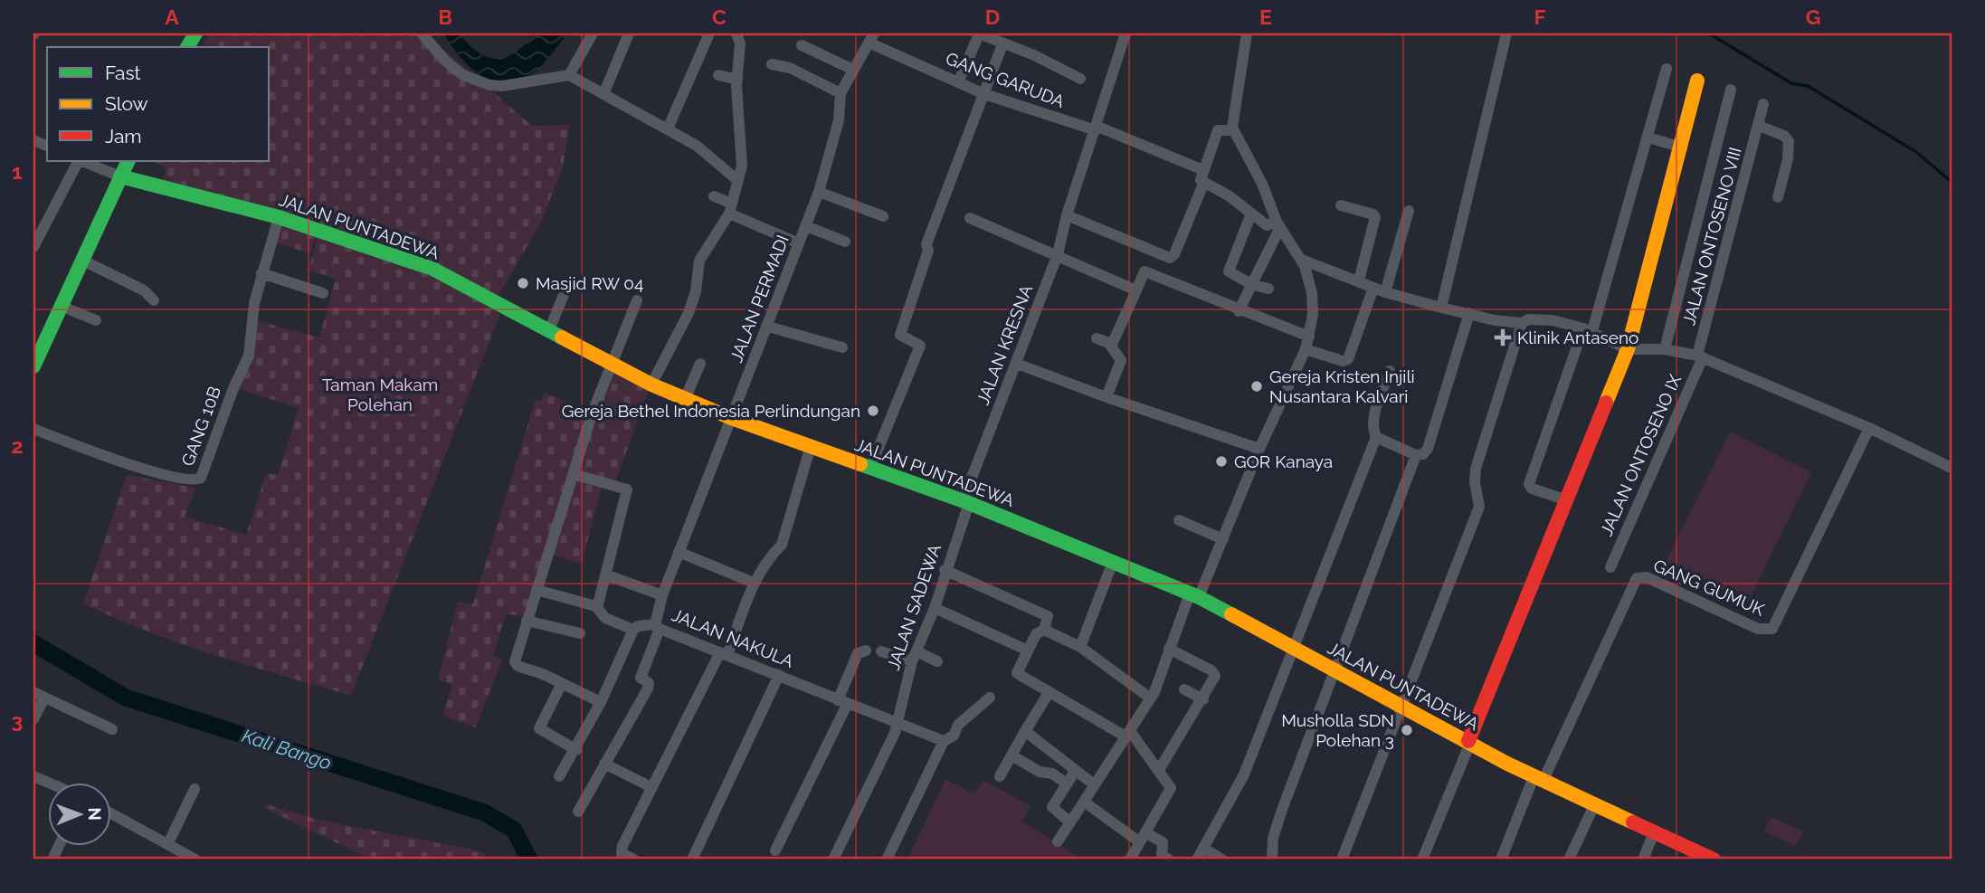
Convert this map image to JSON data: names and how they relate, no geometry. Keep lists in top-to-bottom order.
{
  "streets": {
    "street": [
      "GANG GARUDA",
      "JALAN PUNTADEWA",
      "JALAN ONTOSENO VIII",
      "JALAN PERMADI",
      "JALAN KRESNA",
      "GANG 10B",
      "JALAN ONTOSENO IX",
      "GANG GUMUK",
      "JALAN SADEWA",
      "JALAN NAKULA"
    ]
  },
  "crossings": [
    ["GANG GARUDA", "JALAN KRESNA"],
    ["JALAN PUNTADEWA", "JALAN PERMADI"],
    ["JALAN PUNTADEWA", "JALAN KRESNA"],
    ["JALAN PUNTADEWA", "GANG 10B"],
    ["JALAN PUNTADEWA", "GANG GUMUK"],
    ["JALAN PUNTADEWA", "JALAN SADEWA"],
    ["JALAN PUNTADEWA", "JALAN NAKULA"],
    ["JALAN ONTOSENO VIII", "JALAN ONTOSENO IX"],
    ["JALAN PERMADI", "JALAN NAKULA"],
    ["JALAN KRESNA", "JALAN SADEWA"],
    ["JALAN SADEWA", "JALAN NAKULA"]
  ],
  "water": ["Kali Bango"],
  "parks": ["Taman Makam Polehan"],
  "places": {
    "other": [
      "Masjid RW 04",
      "Gereja Kristen Injili Nusantara Kalvari",
      "Gereja Bethel Indonesia Perlindungan",
      "GOR Kanaya",
      "Musholla SDN Polehan 3"
    ],
    "health": ["Klinik Antaseno"]
  },
  "legend": ["Fast", "Slow", "Jam"],
  "north": "right",
  "grid": {
    "columns": [
      "A",
      "B",
      "C",
      "D",
      "E",
      "F",
      "G"
    ],
    "rows": ["1", "2", "3"]
  }
}
